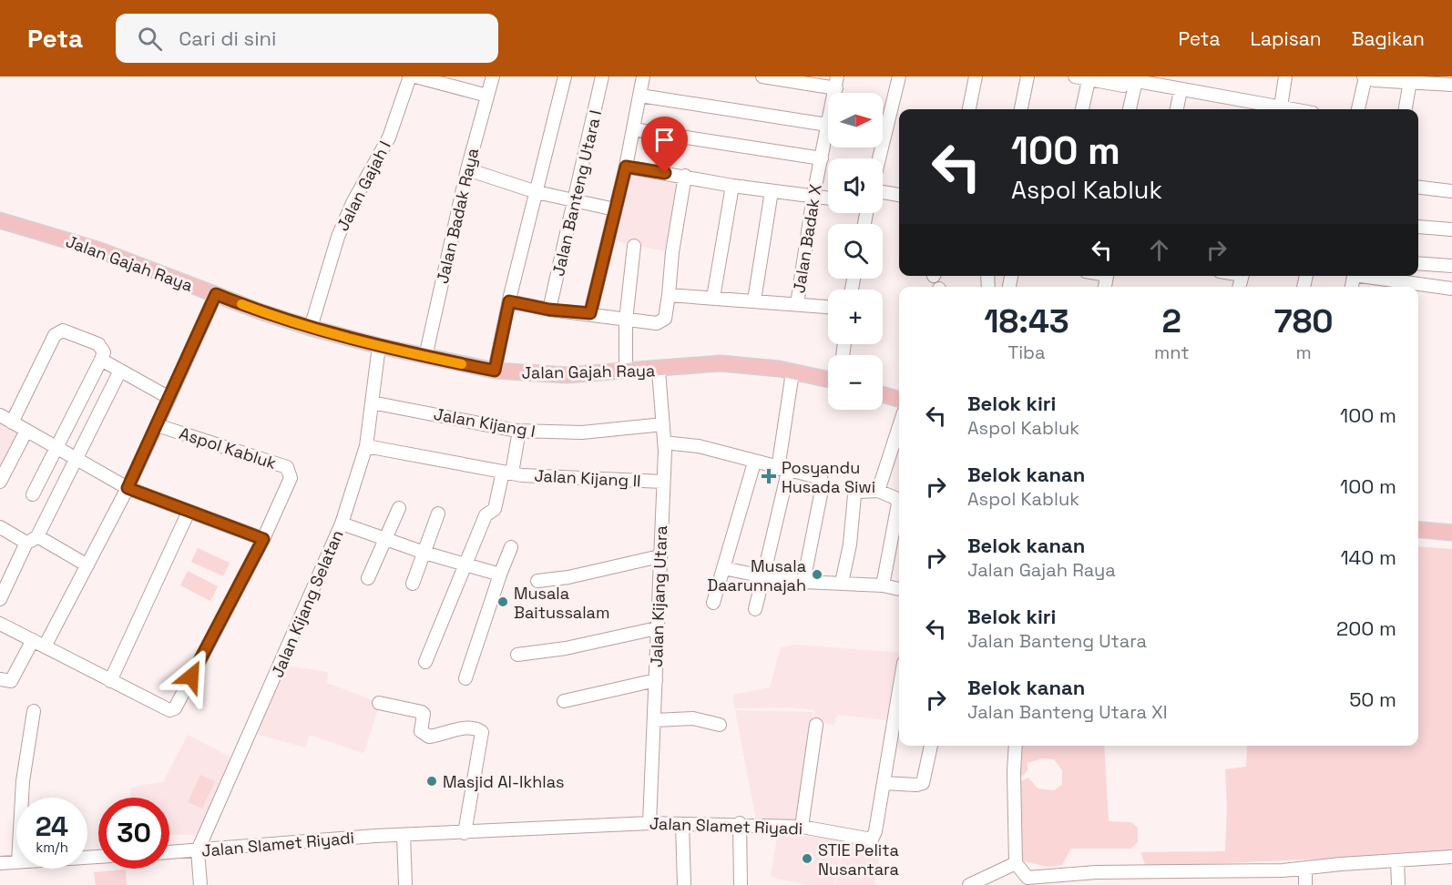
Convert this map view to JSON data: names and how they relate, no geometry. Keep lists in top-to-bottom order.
{
  "streets": {
    "main road": ["Jalan Gajah Raya"],
    "street": [
      "Jalan Gajah I",
      "Jalan Banteng Utara I",
      "Jalan Badak Raya",
      "Jalan Badak X",
      "Jalan Kijang I",
      "Aspol Kabluk",
      "Jalan Kijang II",
      "Jalan Kijang Utara",
      "Jalan Kijang Selatan",
      "Jalan Slamet Riyadi"
    ]
  },
  "crossings": [
    ["Jalan Gajah I", "Jalan Gajah Raya"],
    ["Jalan Badak Raya", "Jalan Gajah Raya"],
    ["Jalan Gajah Raya", "Aspol Kabluk"],
    ["Jalan Gajah Raya", "Jalan Kijang Utara"],
    ["Jalan Gajah Raya", "Jalan Kijang Selatan"],
    ["Jalan Kijang I", "Jalan Kijang II"],
    ["Jalan Kijang I", "Jalan Kijang Utara"],
    ["Jalan Kijang I", "Jalan Kijang Selatan"],
    ["Jalan Kijang II", "Jalan Kijang Utara"],
    ["Jalan Kijang II", "Jalan Kijang Selatan"],
    ["Jalan Kijang Utara", "Jalan Slamet Riyadi"],
    ["Jalan Kijang Selatan", "Jalan Slamet Riyadi"]
  ],
  "places": {
    "health": ["Posyandu Husada Siwi"],
    "other": [
      "Musala Daarunnajah",
      "Musala Baitussalam",
      "Masjid Al-Ikhlas",
      "STIE Pelita Nusantara"
    ]
  },
  "north": "right",
  "page": {
    "header": "Peta",
    "search": "Cari di sini",
    "nav": ["Peta", "Lapisan", "Bagikan"],
    "map_buttons": ["+", "−"],
    "turn": ["100 m", "Aspol Kabluk"],
    "eta": [
      "18:43",
      "Tiba",
      "2",
      "mnt",
      "780",
      "m"
    ],
    "list": [
      {
        "name": "Belok kiri",
        "note": "Aspol Kabluk",
        "value": "100 m"
      },
      {
        "name": "Belok kanan",
        "note": "Aspol Kabluk",
        "value": "100 m"
      },
      {
        "name": "Belok kanan",
        "note": "Jalan Gajah Raya",
        "value": "140 m"
      },
      {
        "name": "Belok kiri",
        "note": "Jalan Banteng Utara",
        "value": "200 m"
      },
      {
        "name": "Belok kanan",
        "note": "Jalan Banteng Utara XI",
        "value": "50 m"
      }
    ],
    "speed": "24 km/h",
    "limit": "30"
  }
}
